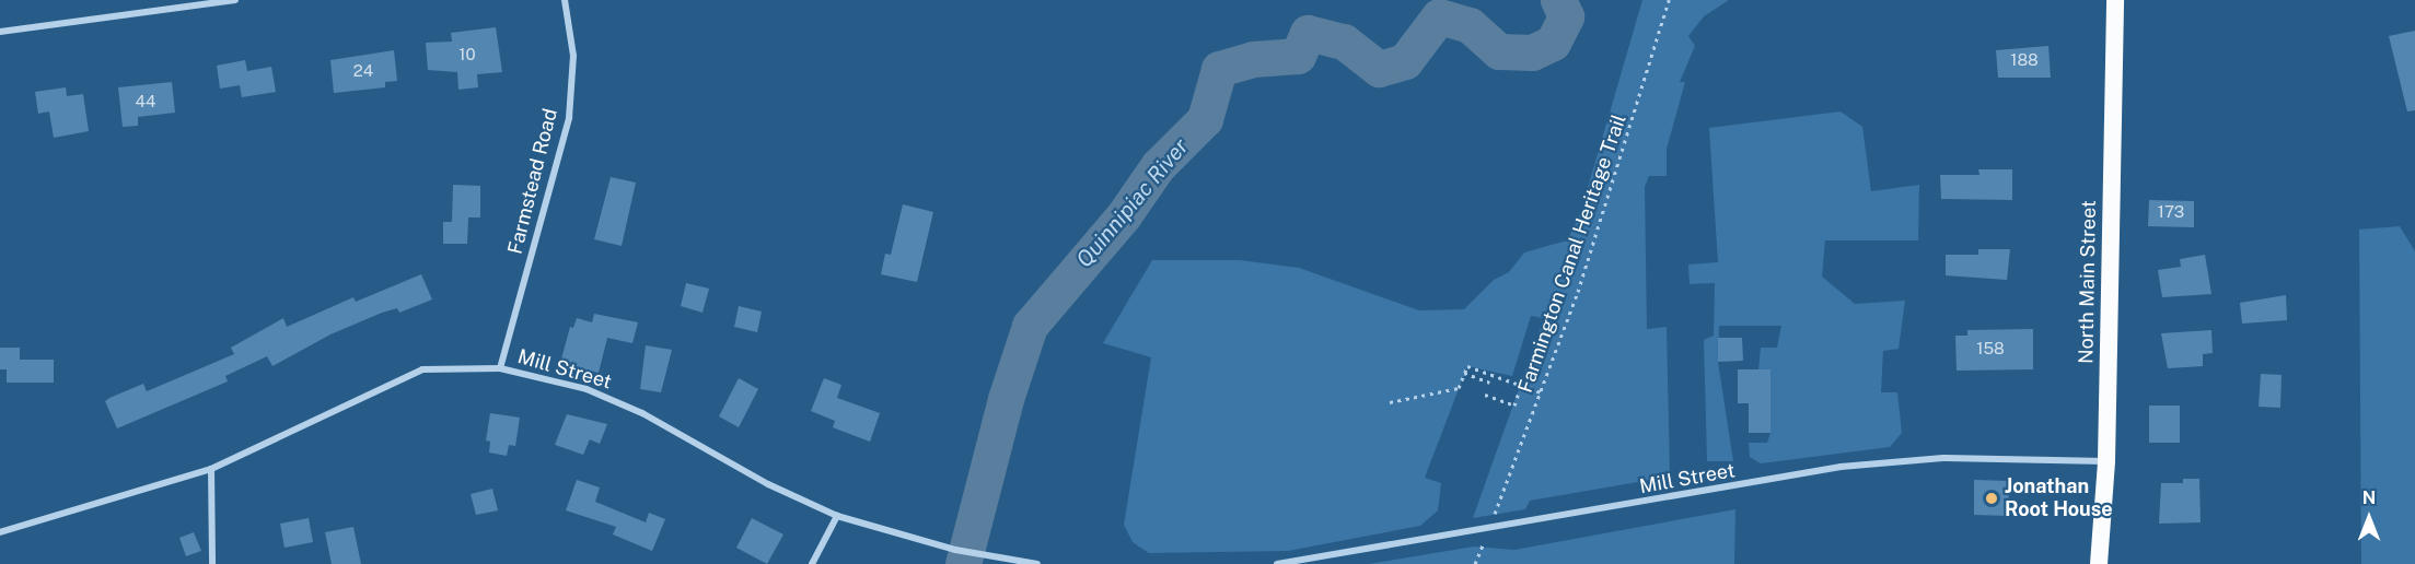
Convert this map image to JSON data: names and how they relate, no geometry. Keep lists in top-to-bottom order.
{
  "streets": {
    "highway": ["North Main Street"],
    "street": ["Farmstead Road", "Mill Street"],
    "path": ["Farmington Canal Heritage Trail"]
  },
  "crossings": [
    ["Farmstead Road", "Mill Street"],
    ["North Main Street", "Mill Street"]
  ],
  "water": ["Quinnipiac River"],
  "places": ["Jonathan Root House"],
  "house_numbers": [
    "10",
    "188",
    "24",
    "44",
    "173",
    "158"
  ],
  "north": "top"
}
